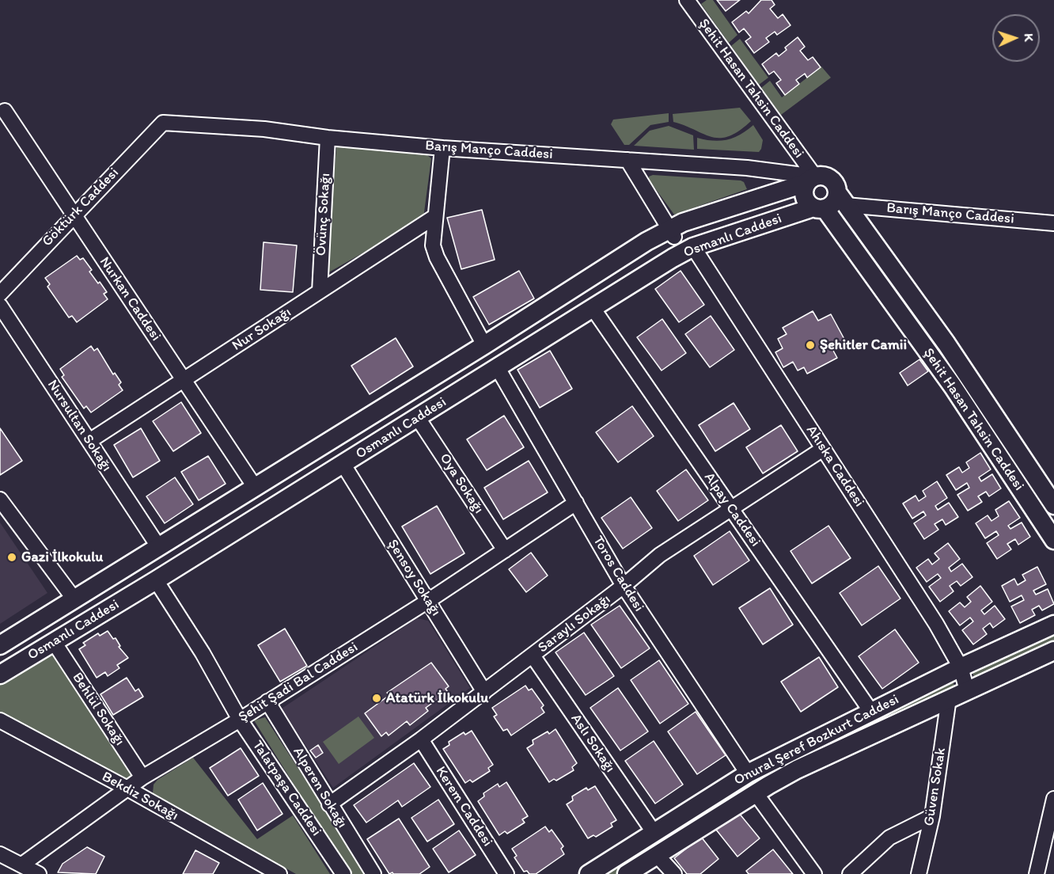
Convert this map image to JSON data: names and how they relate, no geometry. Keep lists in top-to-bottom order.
{
  "streets": {
    "main road": ["Şehit Hasan Tahsin Caddesi", "Osmanlı Caddesi", "Onural Şeref Bozkurt Caddesi"],
    "street": [
      "Barış Manço Caddesi",
      "Göktürk Caddesi",
      "Övünç Sokağı",
      "Nurkan Caddesi",
      "Nur Sokağı",
      "Nursultan Sokağı",
      "Ahıska Caddesi",
      "Oya Sokağı",
      "Alpay Caddesi",
      "Toros Caddesi",
      "Şensoy Sokağı",
      "Saraylı Sokağı",
      "Şehit Şadi Bal Caddesi",
      "Behlül Sokağı",
      "Aslı Sokağı",
      "Güven Sokak",
      "Alperen Sokağı",
      "Talatpaşa Caddesi",
      "Bekdiz Sokağı",
      "Kerem Caddesi"
    ]
  },
  "crossings": [
    ["Şehit Hasan Tahsin Caddesi", "Barış Manço Caddesi"],
    ["Şehit Hasan Tahsin Caddesi", "Osmanlı Caddesi"],
    ["Barış Manço Caddesi", "Göktürk Caddesi"],
    ["Barış Manço Caddesi", "Övünç Sokağı"],
    ["Barış Manço Caddesi", "Osmanlı Caddesi"],
    ["Göktürk Caddesi", "Nurkan Caddesi"],
    ["Övünç Sokağı", "Nur Sokağı"],
    ["Osmanlı Caddesi", "Nurkan Caddesi"],
    ["Osmanlı Caddesi", "Nursultan Sokağı"],
    ["Osmanlı Caddesi", "Ahıska Caddesi"],
    ["Osmanlı Caddesi", "Oya Sokağı"],
    ["Osmanlı Caddesi", "Alpay Caddesi"],
    ["Osmanlı Caddesi", "Toros Caddesi"],
    ["Osmanlı Caddesi", "Şensoy Sokağı"],
    ["Osmanlı Caddesi", "Behlül Sokağı"],
    ["Osmanlı Caddesi", "Talatpaşa Caddesi"],
    ["Nurkan Caddesi", "Nur Sokağı"],
    ["Nur Sokağı", "Nursultan Sokağı"],
    ["Ahıska Caddesi", "Saraylı Sokağı"],
    ["Ahıska Caddesi", "Onural Şeref Bozkurt Caddesi"],
    ["Oya Sokağı", "Şehit Şadi Bal Caddesi"],
    ["Alpay Caddesi", "Saraylı Sokağı"],
    ["Alpay Caddesi", "Onural Şeref Bozkurt Caddesi"],
    ["Toros Caddesi", "Saraylı Sokağı"],
    ["Toros Caddesi", "Şehit Şadi Bal Caddesi"],
    ["Toros Caddesi", "Onural Şeref Bozkurt Caddesi"],
    ["Şensoy Sokağı", "Saraylı Sokağı"],
    ["Şensoy Sokağı", "Şehit Şadi Bal Caddesi"],
    ["Saraylı Sokağı", "Aslı Sokağı"],
    ["Saraylı Sokağı", "Alperen Sokağı"],
    ["Saraylı Sokağı", "Kerem Caddesi"],
    ["Şehit Şadi Bal Caddesi", "Behlül Sokağı"],
    ["Şehit Şadi Bal Caddesi", "Alperen Sokağı"],
    ["Şehit Şadi Bal Caddesi", "Talatpaşa Caddesi"],
    ["Şehit Şadi Bal Caddesi", "Bekdiz Sokağı"],
    ["Onural Şeref Bozkurt Caddesi", "Aslı Sokağı"],
    ["Onural Şeref Bozkurt Caddesi", "Güven Sokak"]
  ],
  "places": ["Şehitler Camii", "Gazi İlkokulu", "Atatürk İlkokulu"],
  "north": "right"
}
